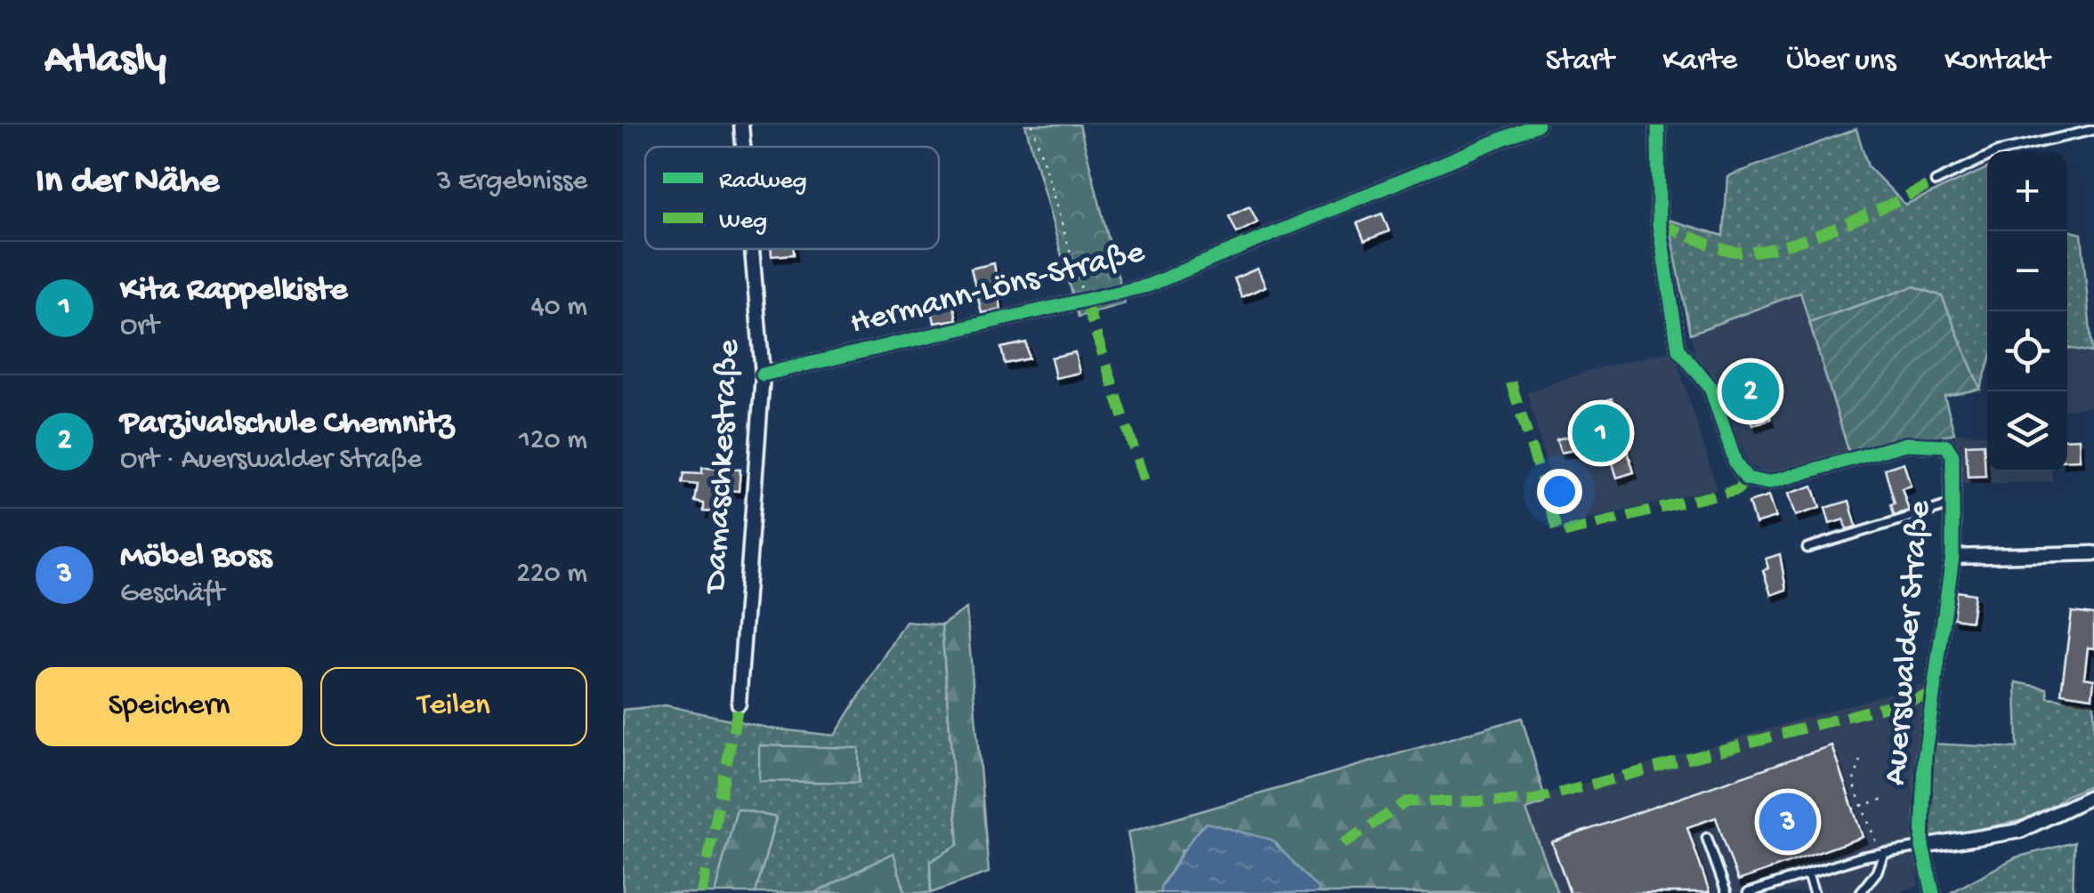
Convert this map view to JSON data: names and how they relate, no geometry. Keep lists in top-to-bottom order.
{
  "streets": {
    "street": ["Hermann-Löns-Straße", "Damaschkestraße", "Auerswalder Straße"]
  },
  "crossings": [
    ["Hermann-Löns-Straße", "Damaschkestraße"]
  ],
  "legend": ["Radweg", "Weg"],
  "page": {
    "header": "Atlasly",
    "nav": [
      "Start",
      "Karte",
      "Über uns",
      "Kontakt"
    ],
    "heading": ["In der Nähe", "3 Ergebnisse"],
    "map_buttons": ["+", "−"],
    "list": [
      {
        "mark": "1",
        "name": "Kita Rappelkiste",
        "note": "Ort",
        "value": "40 m"
      },
      {
        "mark": "2",
        "name": "Parzivalschule Chemnitz",
        "note": "Ort · Auerswalder Straße",
        "value": "120 m"
      },
      {
        "mark": "3",
        "name": "Möbel Boss",
        "note": "Geschäft",
        "value": "220 m"
      }
    ],
    "pins": ["2", "1", "3"],
    "buttons": ["Speichern", "Teilen"]
  }
}
